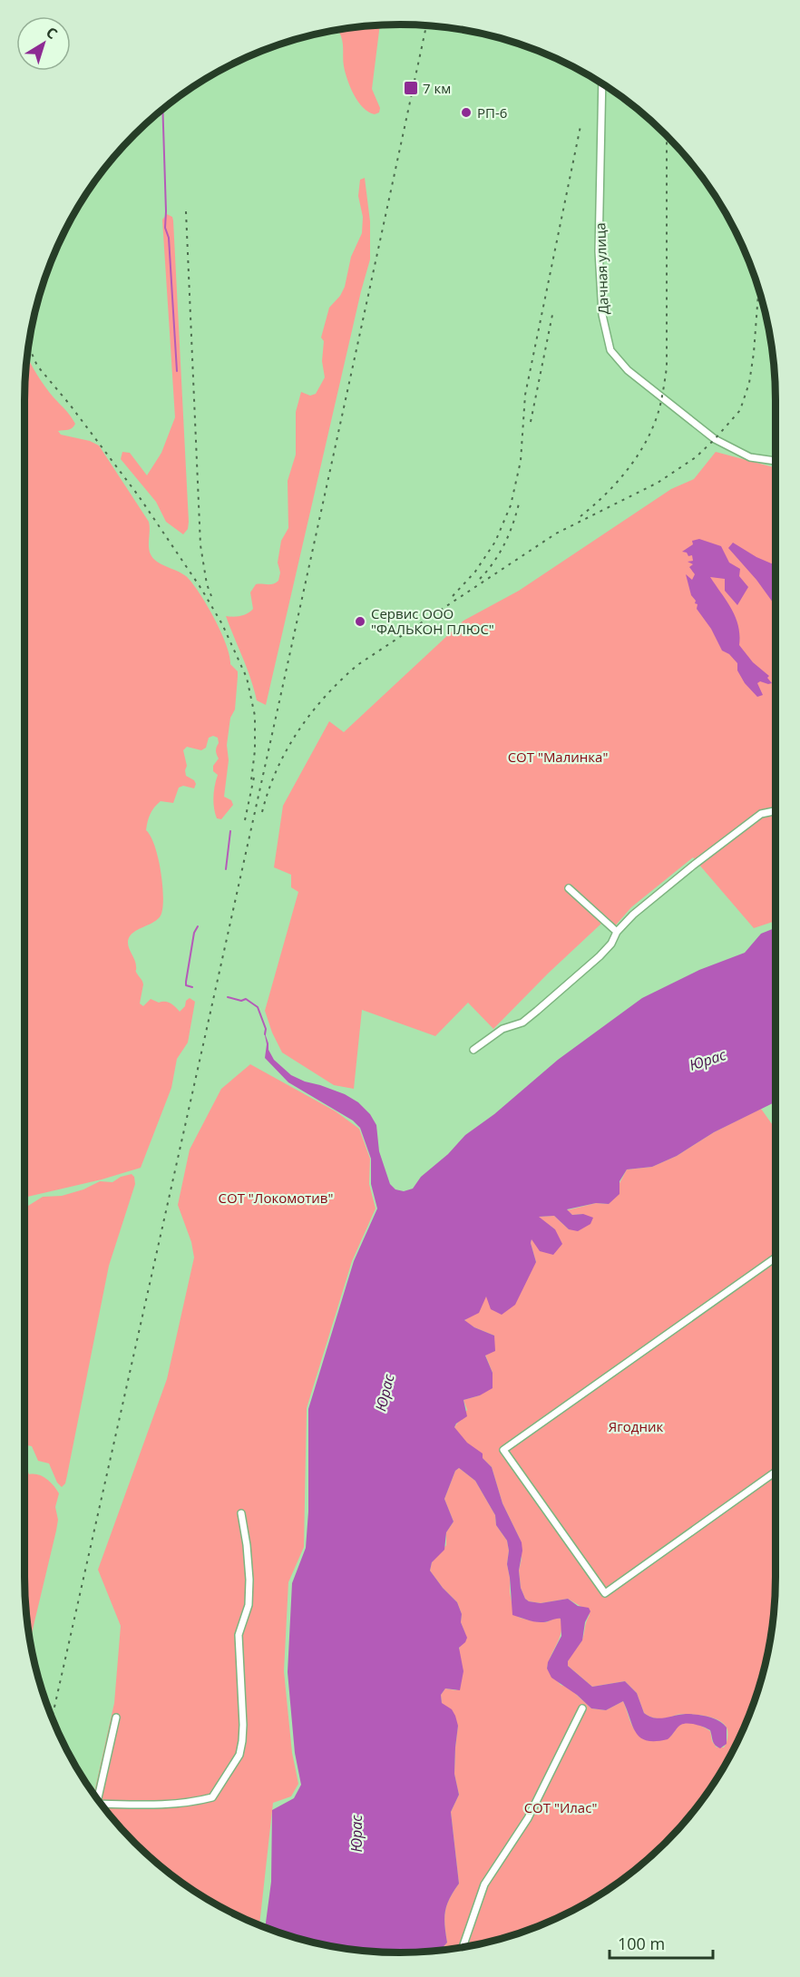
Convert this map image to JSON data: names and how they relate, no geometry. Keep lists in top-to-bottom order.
{
  "streets": {
    "street": ["Дачная улица"]
  },
  "water": ["Юрас"],
  "parks": [
    "СОТ \"Малинка\"",
    "СОТ \"Локомотив\"",
    "Ягодник",
    "СОТ \"Илас\""
  ],
  "places": {
    "transit": ["7 км"],
    "other": ["РП-6", "Сервис ООО \"ФАЛЬКОН ПЛЮС\""]
  },
  "scale_bar": "100 m",
  "north": "top right"
}
